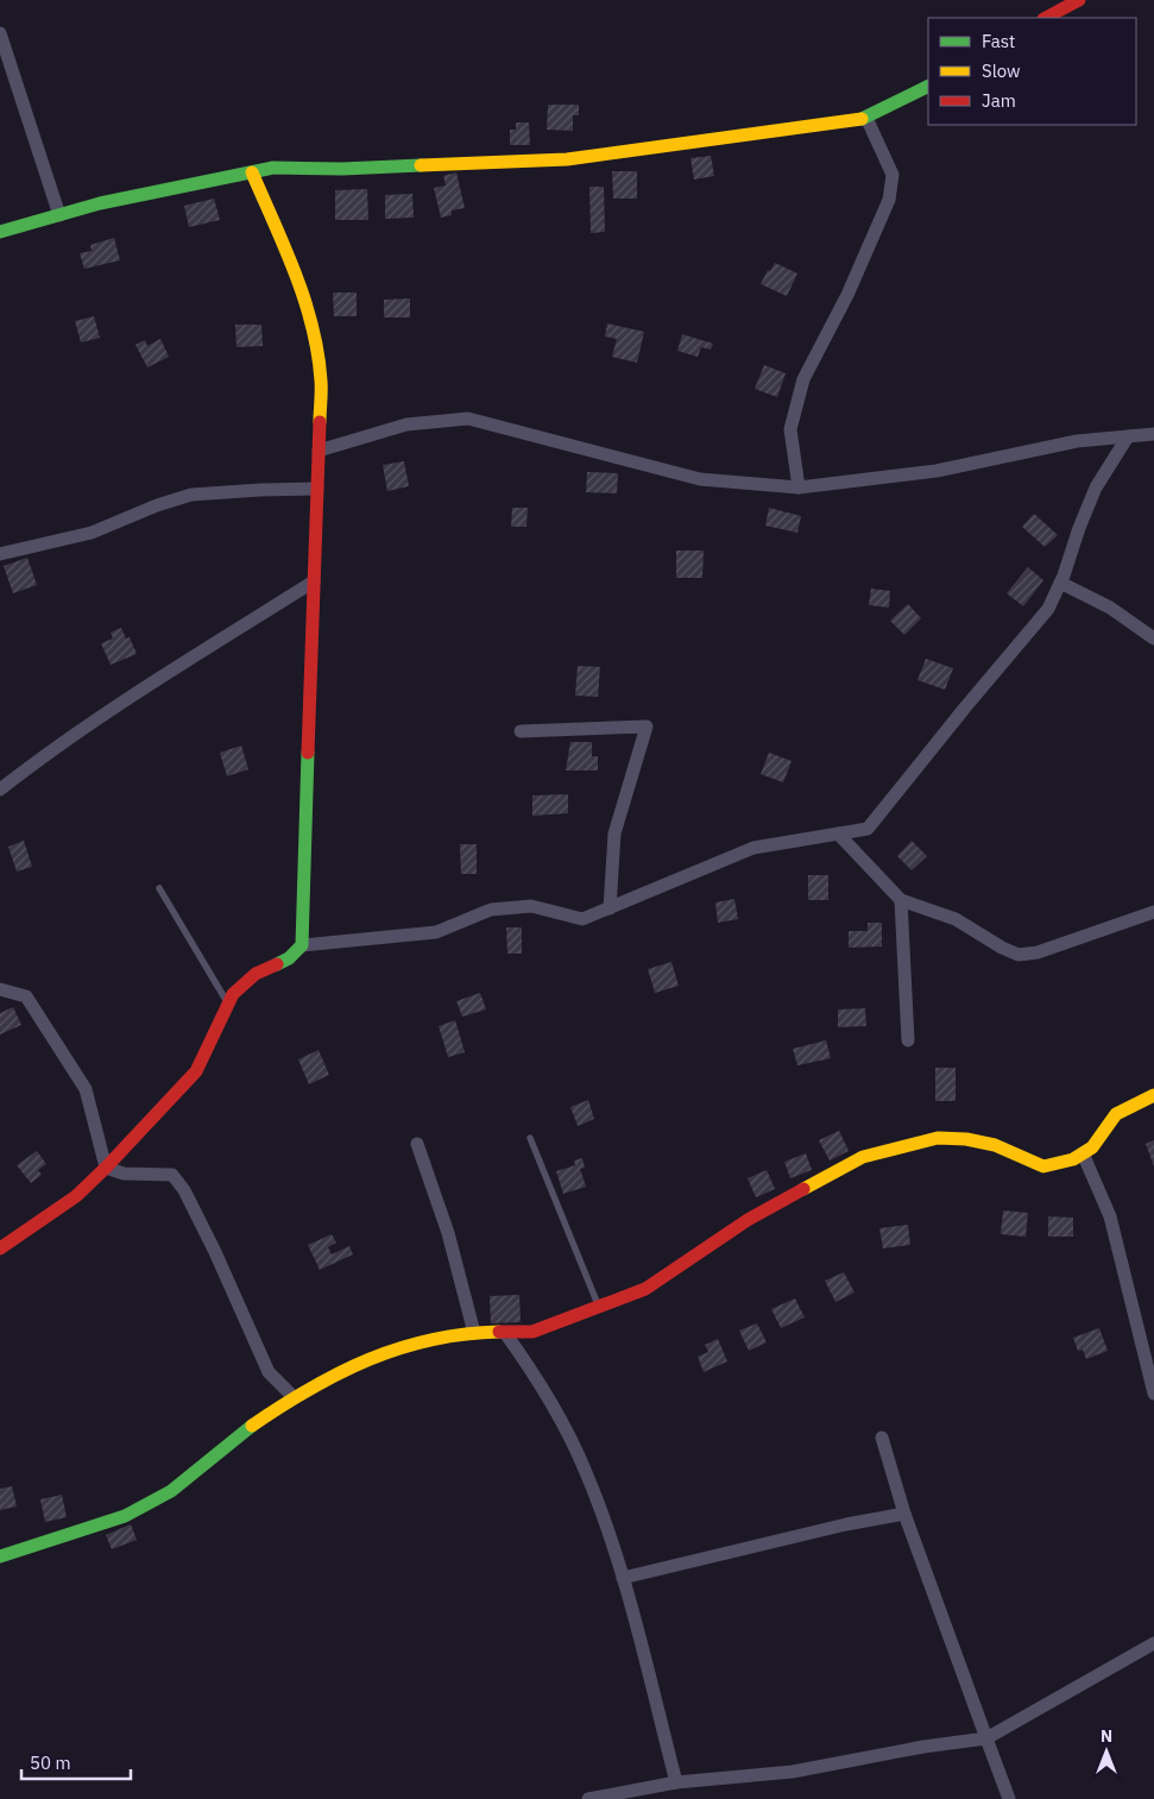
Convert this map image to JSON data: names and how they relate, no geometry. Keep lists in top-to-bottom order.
{
  "legend": ["Fast", "Slow", "Jam"],
  "scale_bar": "50 m",
  "north": "top"
}
